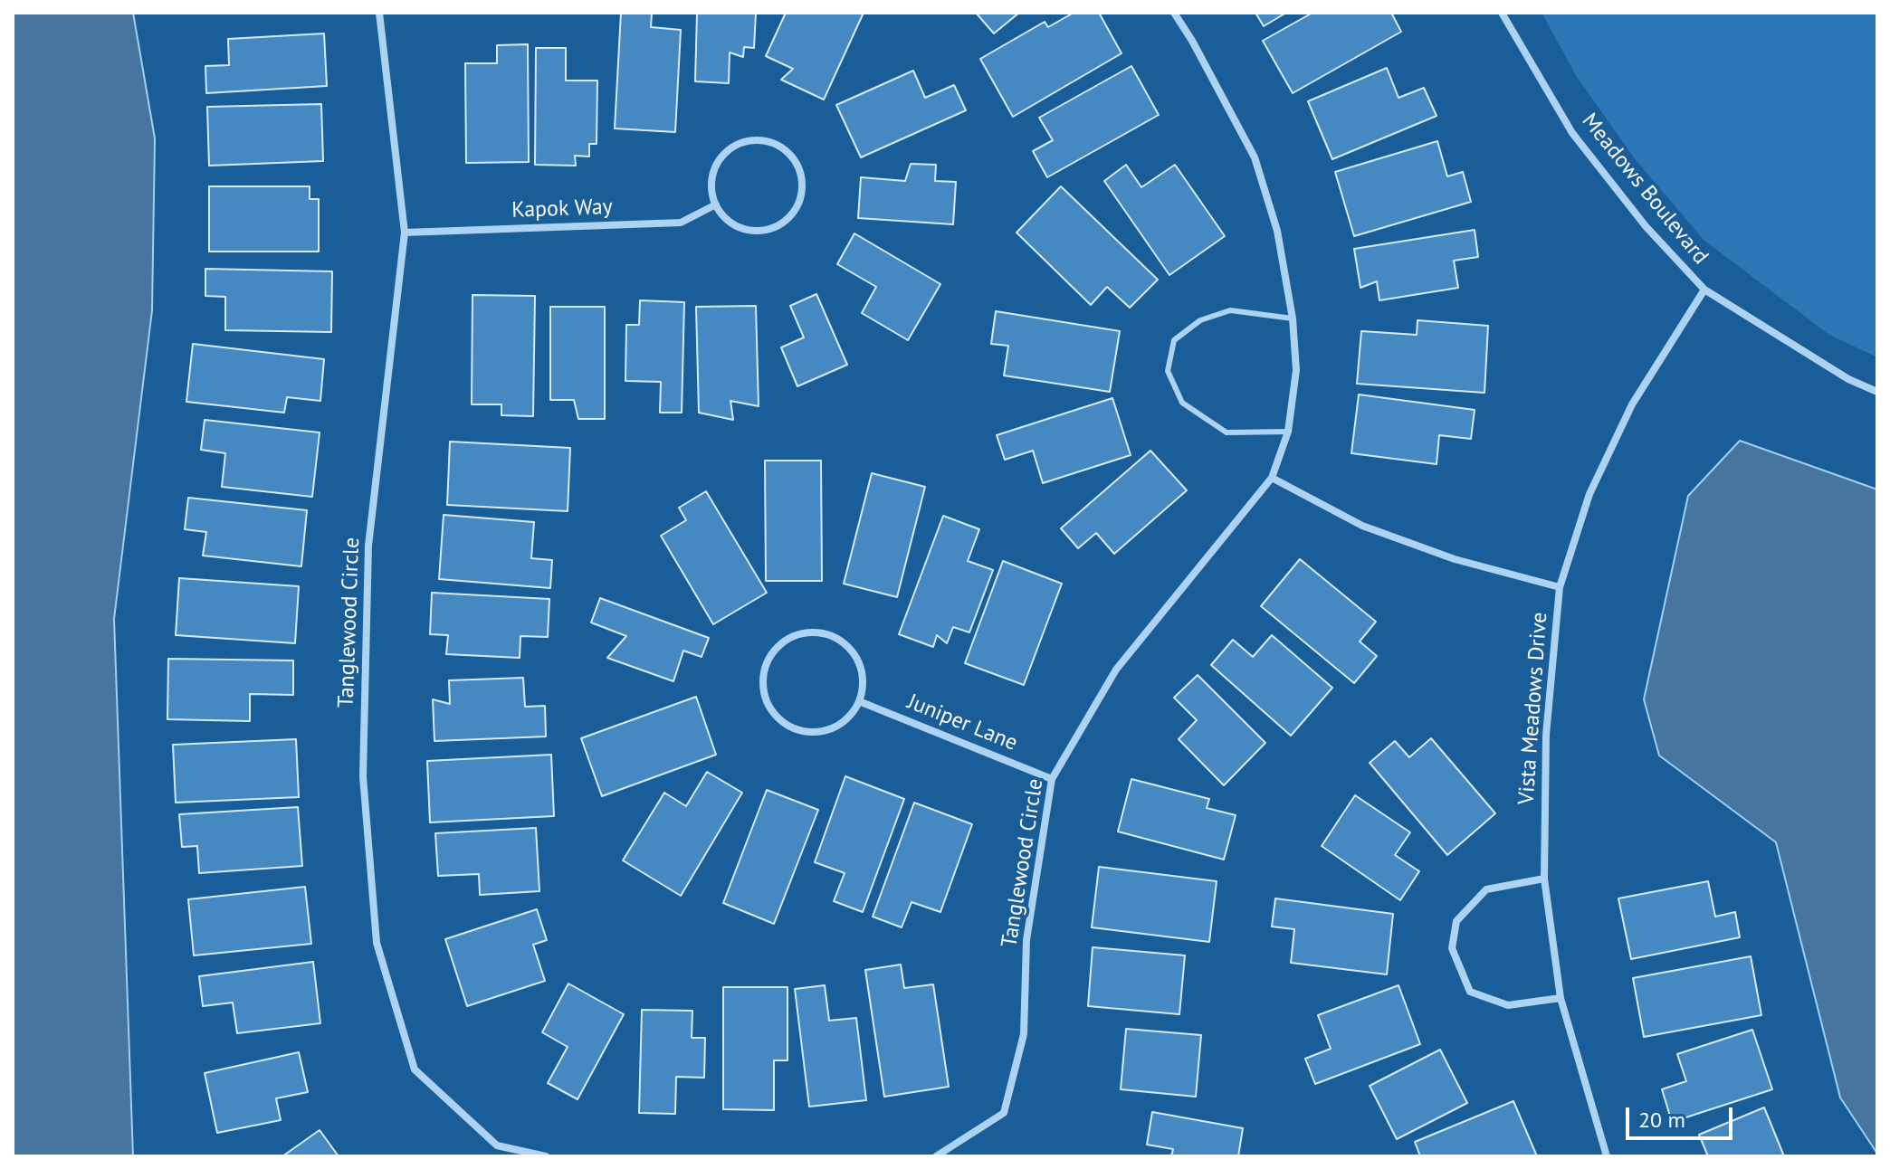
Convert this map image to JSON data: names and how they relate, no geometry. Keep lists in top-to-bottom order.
{
  "streets": {
    "street": [
      "Meadows Boulevard",
      "Kapok Way",
      "Tanglewood Circle",
      "Vista Meadows Drive",
      "Juniper Lane"
    ]
  },
  "crossings": [
    ["Meadows Boulevard", "Vista Meadows Drive"],
    ["Kapok Way", "Tanglewood Circle"],
    ["Tanglewood Circle", "Juniper Lane"]
  ],
  "scale_bar": "20 m"
}
